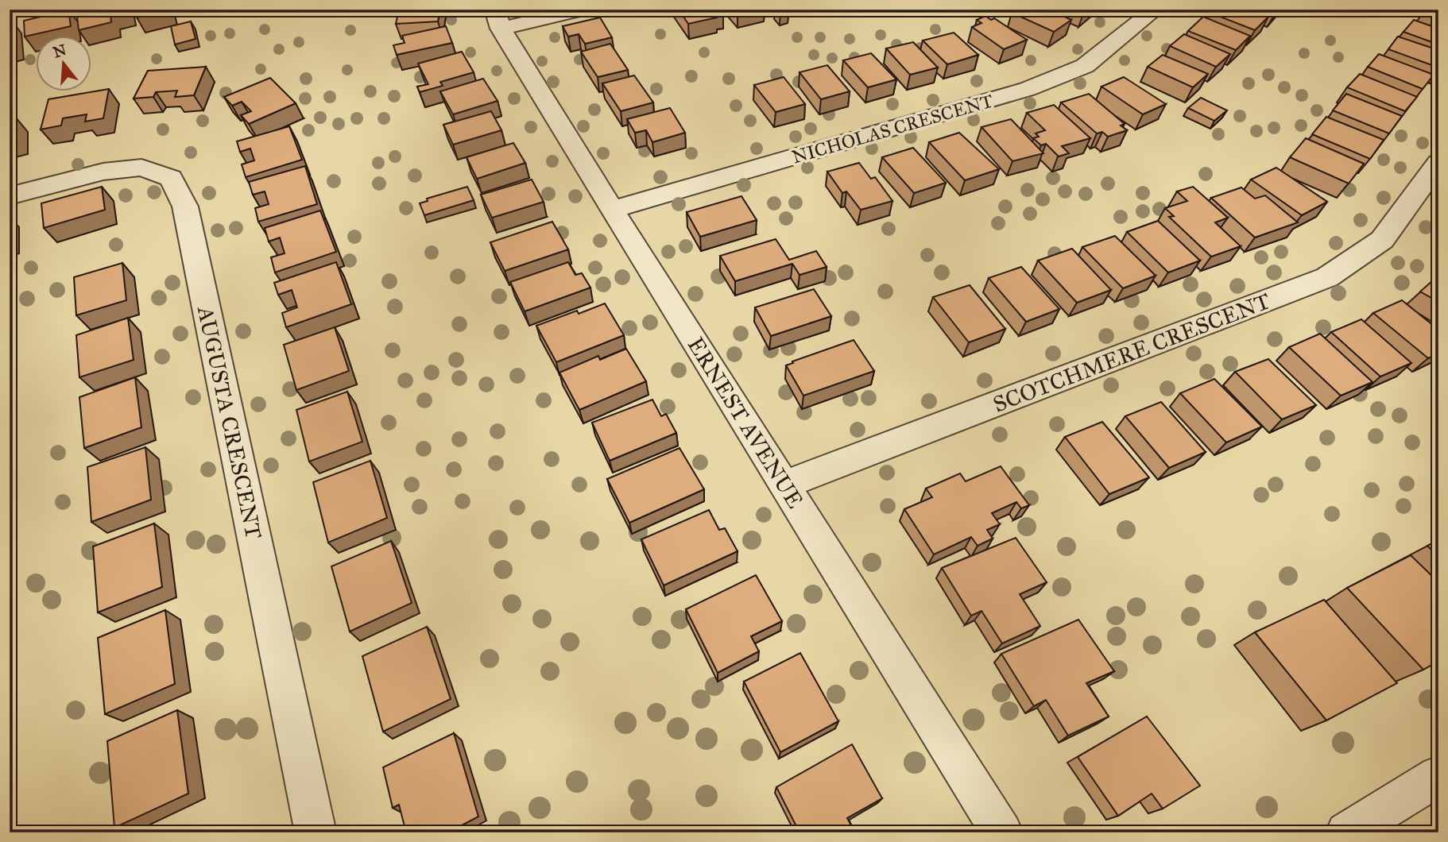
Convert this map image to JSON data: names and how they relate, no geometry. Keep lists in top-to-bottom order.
{
  "streets": {
    "street": [
      "NICHOLAS CRESCENT",
      "SCOTCHMERE CRESCENT",
      "AUGUSTA CRESCENT",
      "ERNEST AVENUE"
    ]
  },
  "crossings": [
    ["NICHOLAS CRESCENT", "ERNEST AVENUE"],
    ["SCOTCHMERE CRESCENT", "ERNEST AVENUE"]
  ],
  "north": "top"
}
